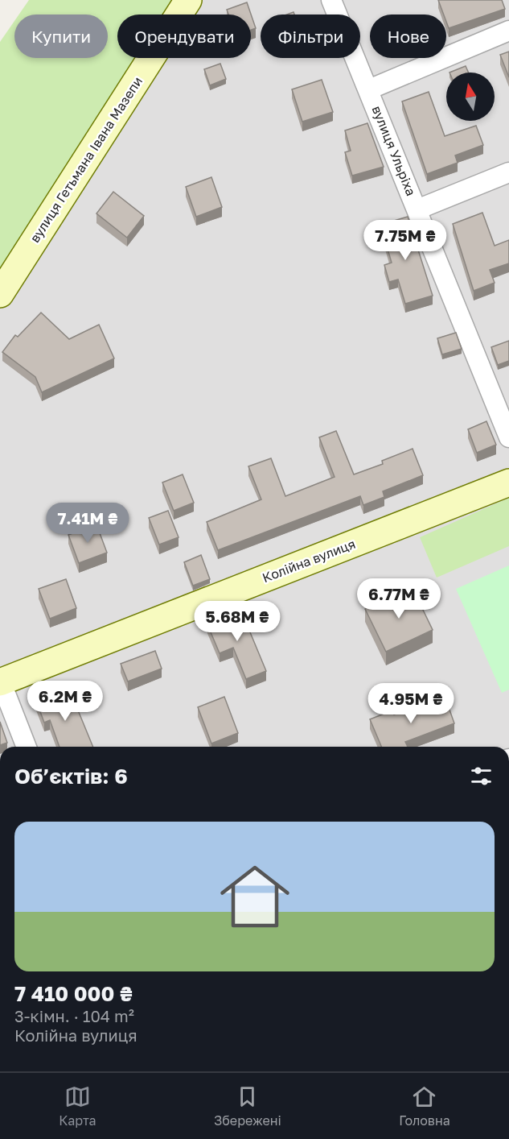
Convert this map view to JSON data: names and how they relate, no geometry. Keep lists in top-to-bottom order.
{
  "streets": {
    "street": ["вулиця Ульріха", "вулиця Гетьмана Івана Мазепи", "Колійна вулиця"]
  },
  "north": "top",
  "page": {
    "chip": [
      "Купити",
      "Орендувати",
      "Фільтри",
      "Нове"
    ],
    "price": [
      "7.75M ₴",
      "7.41M ₴",
      "6.77M ₴",
      "5.68M ₴",
      "6.2M ₴",
      "4.95M ₴"
    ],
    "heading": "Об’єктів: 6",
    "list": [
      {
        "name": "7 410 000 ₴",
        "note": "3-кімн. · 104 m² · Колійна вулиця"
      }
    ],
    "tabs": ["Карта", "Збережені", "Головна"]
  }
}
